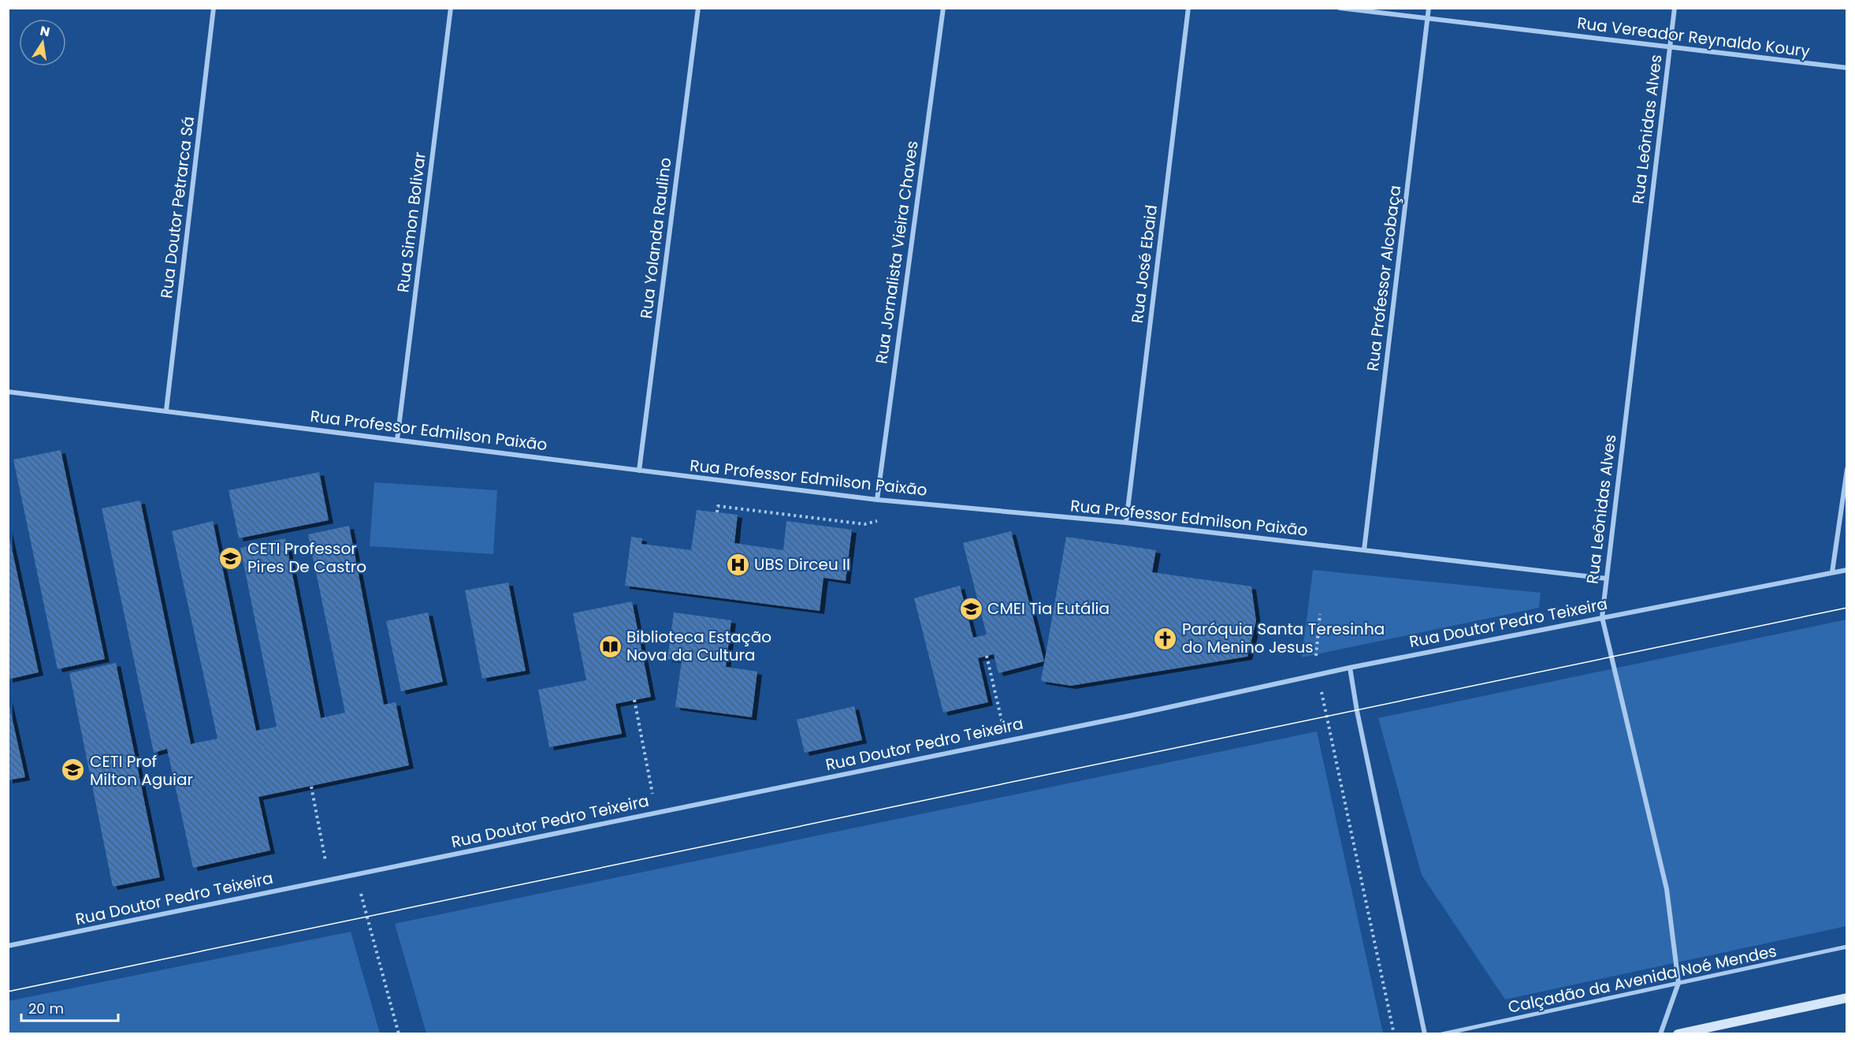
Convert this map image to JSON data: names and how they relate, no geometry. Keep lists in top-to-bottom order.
{
  "streets": {
    "street": [
      "Rua Vereador Reynaldo Koury",
      "Rua Leônidas Alves",
      "Rua Doutor Petrarca Sá",
      "Rua Simon Bolivar",
      "Rua Yolanda Raulino",
      "Rua Jornalista Vieira Chaves",
      "Rua José Ebaid",
      "Rua Professor Alcobaça",
      "Rua Professor Edmilson Paixão",
      "Rua Doutor Pedro Teixeira",
      "Calçadão da Avenida Noé Mendes"
    ]
  },
  "crossings": [
    ["Rua Vereador Reynaldo Koury", "Rua Leônidas Alves"],
    ["Rua Vereador Reynaldo Koury", "Rua Professor Alcobaça"],
    ["Rua Leônidas Alves", "Rua Professor Edmilson Paixão"],
    ["Rua Leônidas Alves", "Rua Doutor Pedro Teixeira"],
    ["Rua Leônidas Alves", "Calçadão da Avenida Noé Mendes"],
    ["Rua Doutor Petrarca Sá", "Rua Professor Edmilson Paixão"],
    ["Rua Simon Bolivar", "Rua Professor Edmilson Paixão"],
    ["Rua Yolanda Raulino", "Rua Professor Edmilson Paixão"],
    ["Rua Jornalista Vieira Chaves", "Rua Professor Edmilson Paixão"],
    ["Rua José Ebaid", "Rua Professor Edmilson Paixão"],
    ["Rua Professor Alcobaça", "Rua Professor Edmilson Paixão"]
  ],
  "places": {
    "school or university": ["CETI Professor Pires De Castro", "CMEI Tia Eutália", "CETI Prof Milton Aguiar"],
    "hospital": ["UBS Dirceu II"],
    "church": ["Paróquia Santa Teresinha do Menino Jesus"],
    "library": ["Biblioteca Estação Nova da Cultura"]
  },
  "scale_bar": "20 m",
  "north": "top"
}
